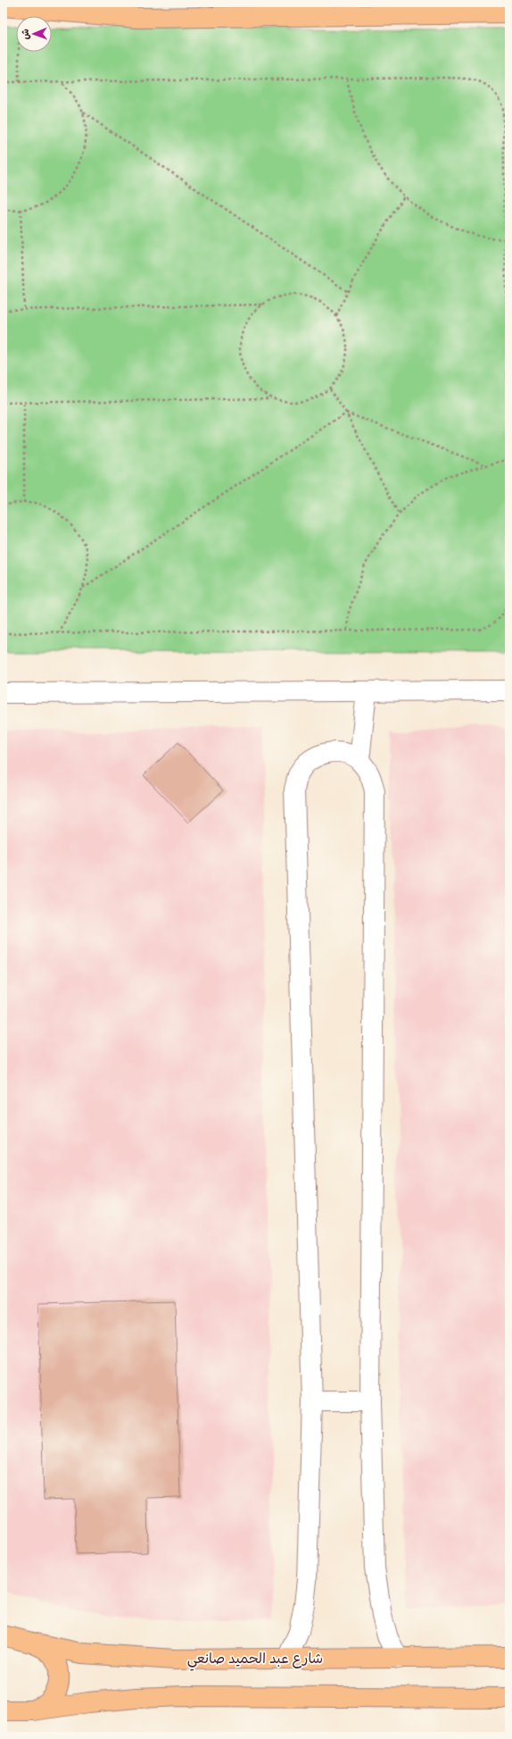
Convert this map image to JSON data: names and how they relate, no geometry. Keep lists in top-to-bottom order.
{
  "streets": {
    "main road": ["شارع عبد الحميد صانعي"]
  },
  "north": "left"
}
